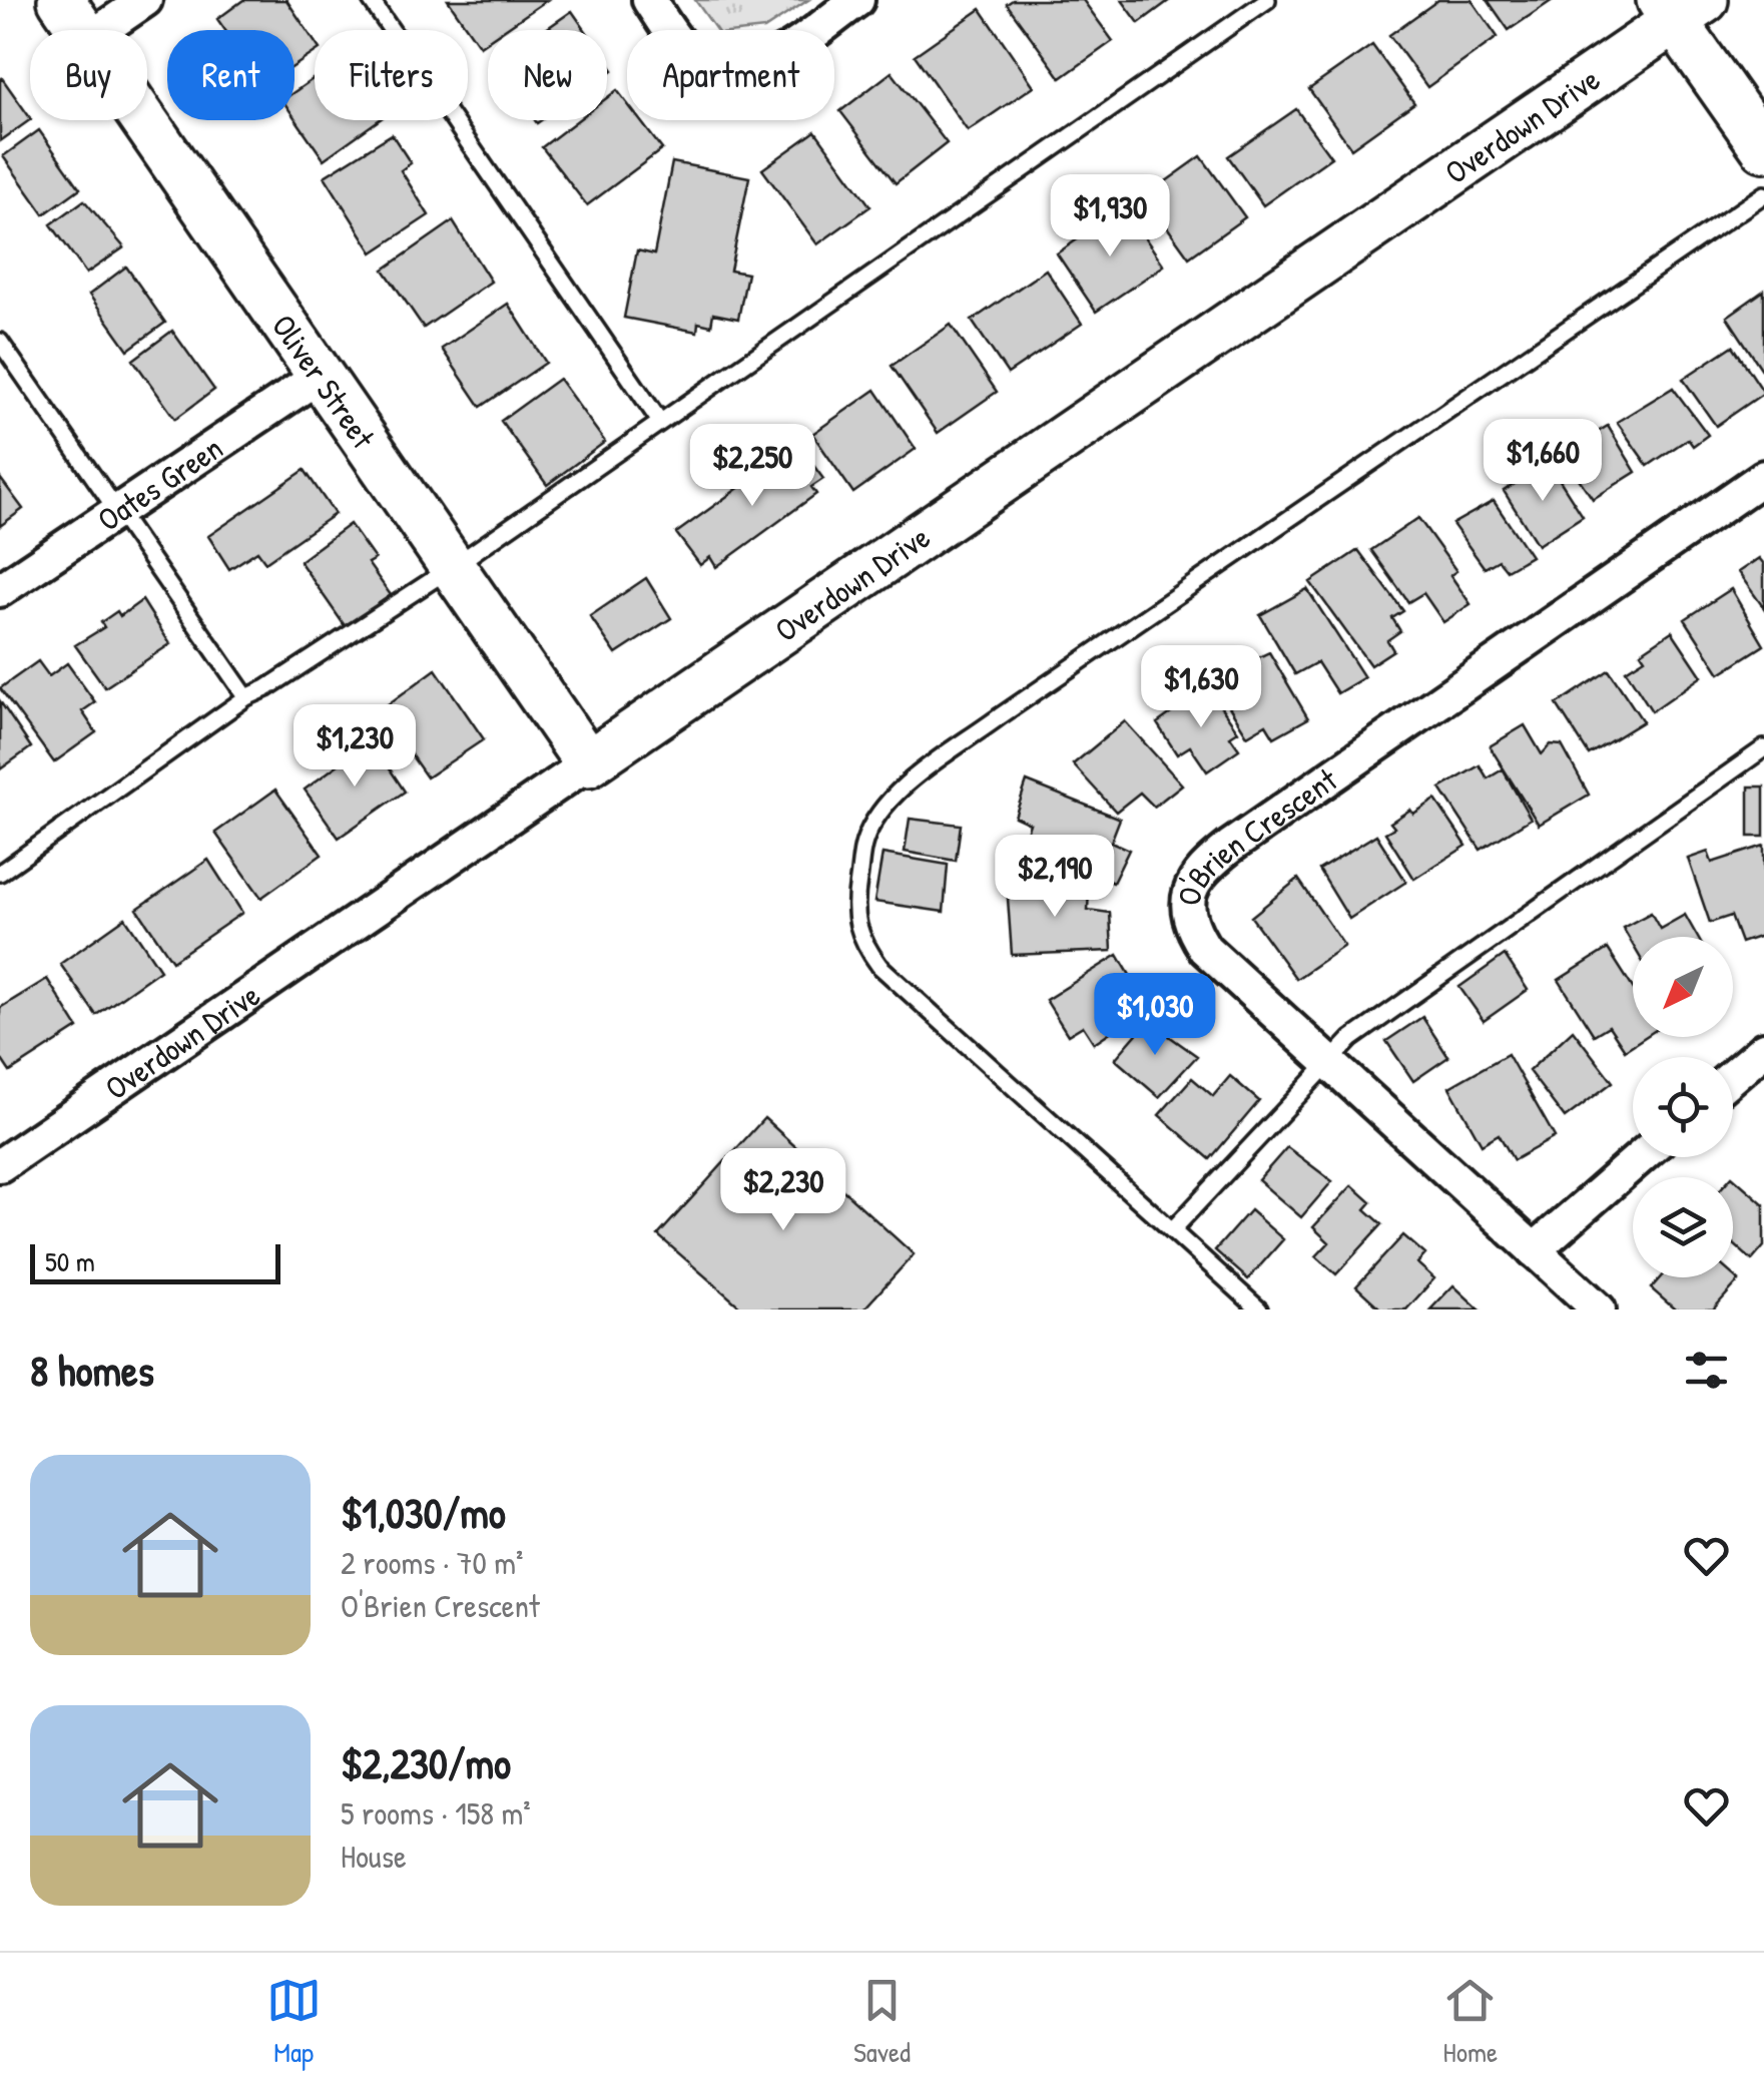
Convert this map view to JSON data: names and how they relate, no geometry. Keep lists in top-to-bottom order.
{
  "streets": {
    "street": [
      "Overdown Drive",
      "Oliver Street",
      "Oates Green",
      "O'Brien Crescent"
    ]
  },
  "crossings": [
    ["Overdown Drive", "Oliver Street"],
    ["Oliver Street", "Oates Green"]
  ],
  "scale_bar": "50 m",
  "north": "bottom left",
  "page": {
    "chip": [
      "Buy",
      "Rent",
      "Filters",
      "New",
      "Apartment"
    ],
    "price": [
      "$1,930",
      "$1,660",
      "$2,250",
      "$1,630",
      "$1,230",
      "$2,190",
      "$1,030",
      "$2,230"
    ],
    "scale": "50 m",
    "heading": "8 homes",
    "list": [
      {
        "name": "$1,030/mo",
        "note": "2 rooms · 70 m² · O'Brien Crescent"
      },
      {
        "name": "$2,230/mo",
        "note": "5 rooms · 158 m² · House"
      }
    ],
    "tabs": ["Map", "Saved", "Home"]
  }
}
